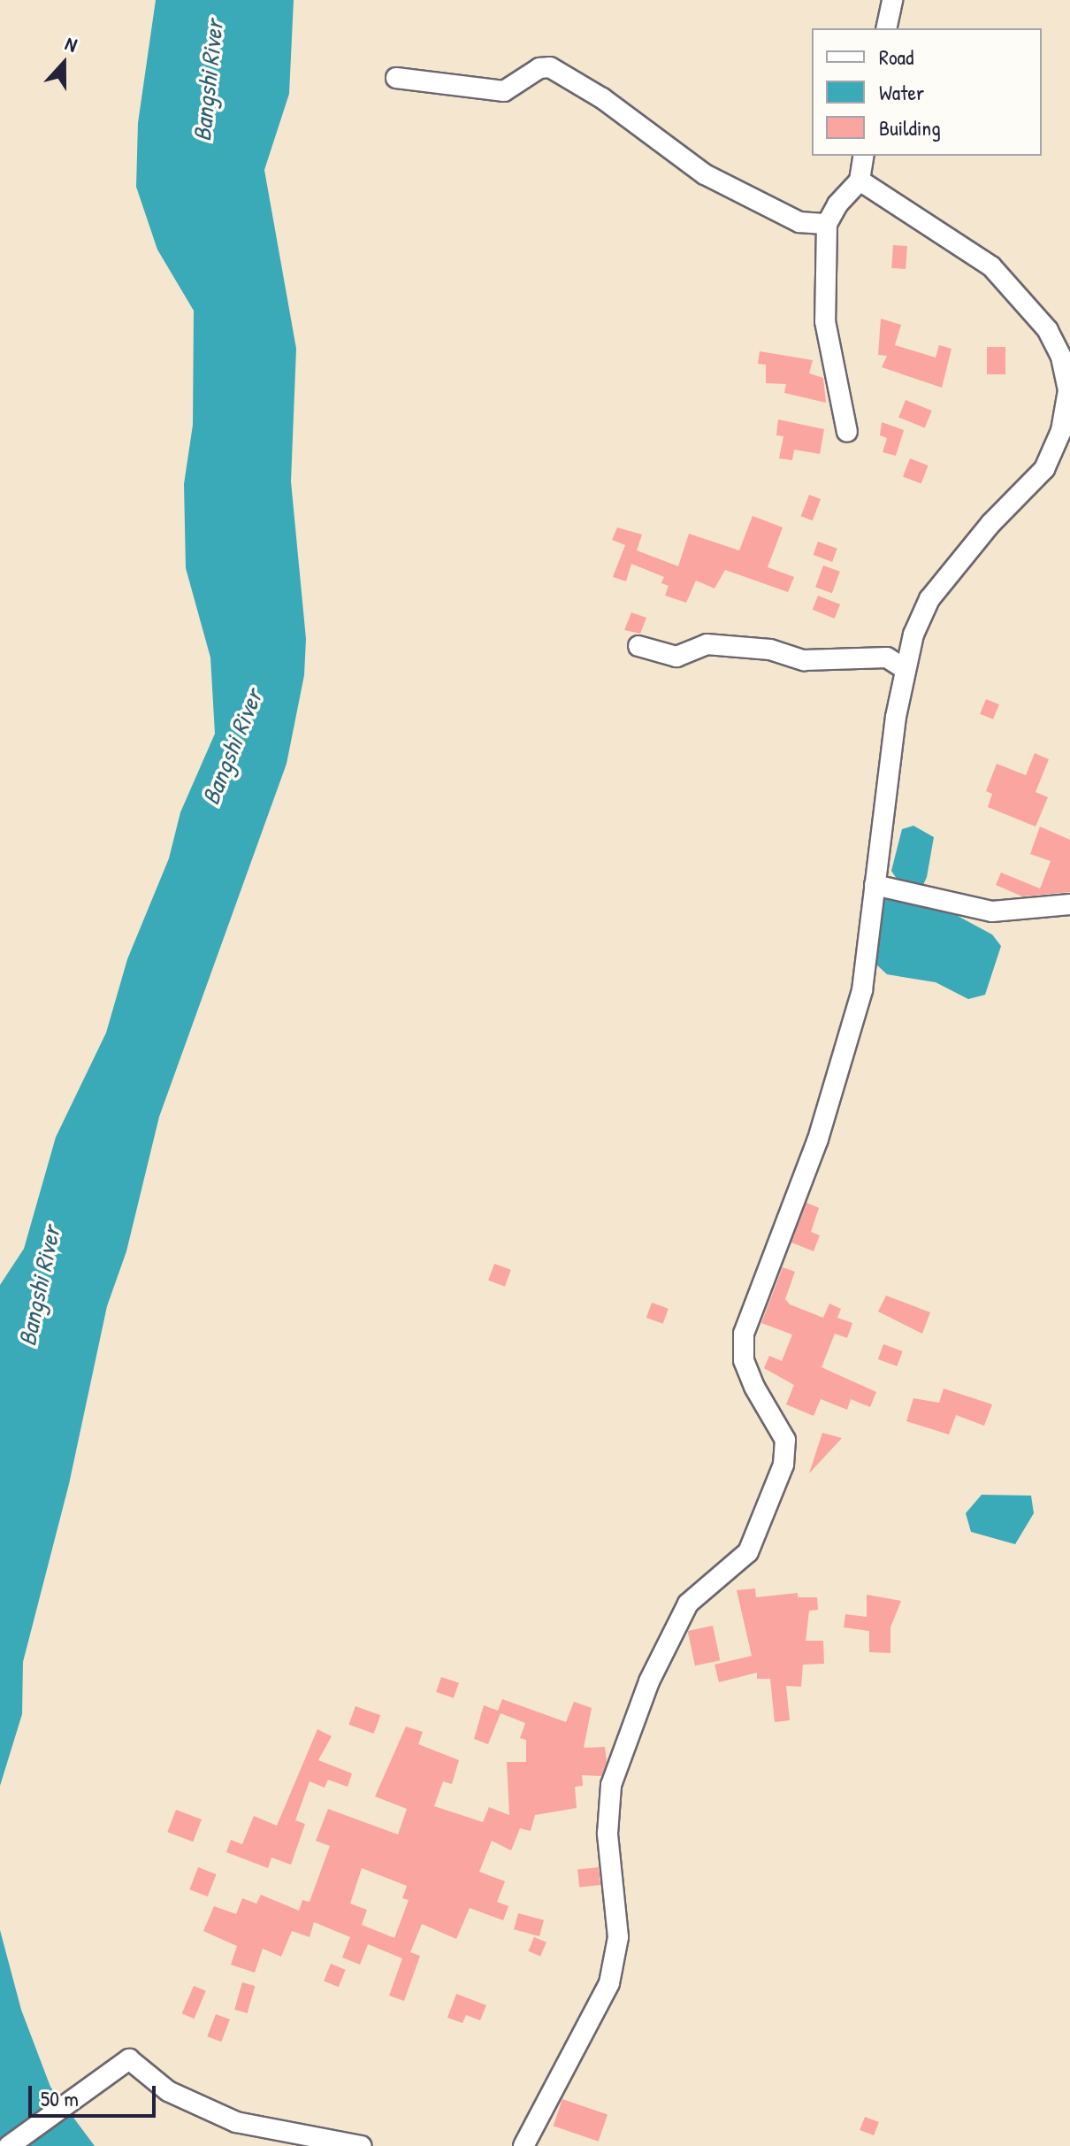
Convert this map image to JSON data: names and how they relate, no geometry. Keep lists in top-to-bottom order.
{
  "water": ["Bangshi River"],
  "legend": ["Road", "Water", "Building"],
  "scale_bar": "50 m",
  "north": "top"
}
